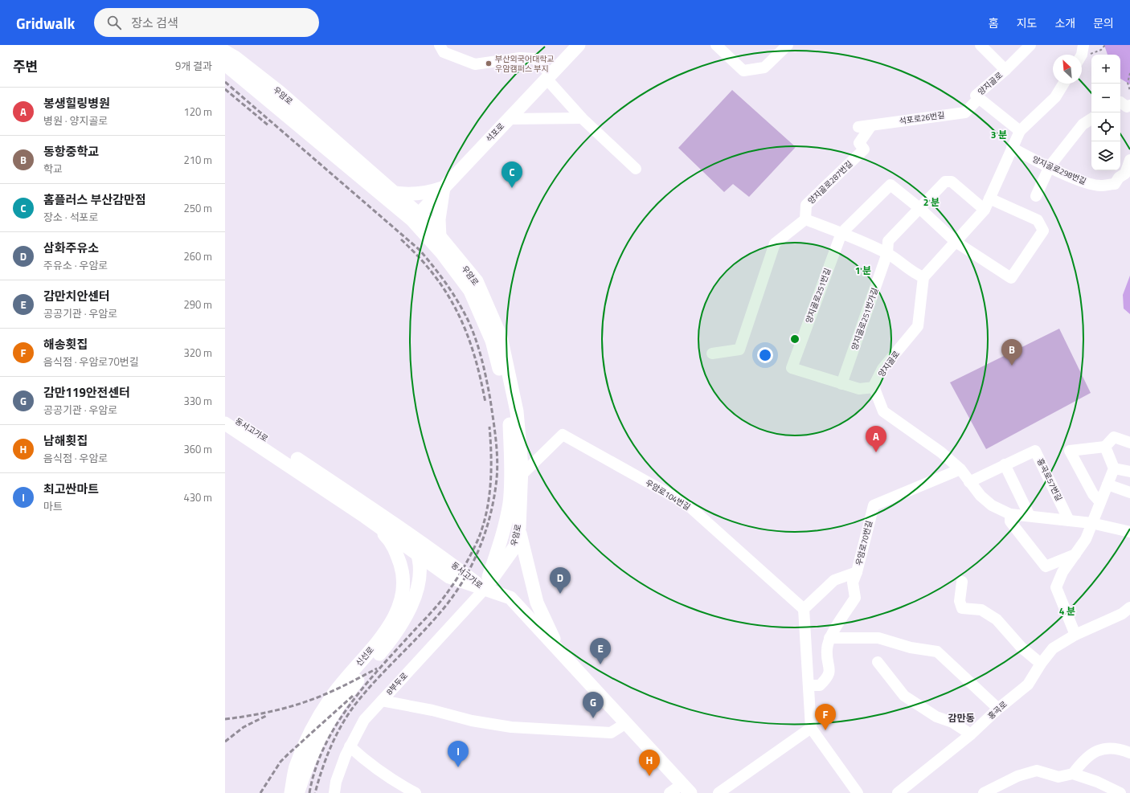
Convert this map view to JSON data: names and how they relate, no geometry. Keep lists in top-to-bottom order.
{
  "streets": {
    "main road": [
      "우암로",
      "석포로",
      "동서고가로",
      "신선로"
    ],
    "street": [
      "양지골로",
      "석포로26번길",
      "양지골로298번길",
      "양지골로287번길",
      "양지골로251번길",
      "양지골로251번가길",
      "홍곡로57번길",
      "우암로104번길",
      "우암로70번길",
      "8부두로",
      "홍곡로"
    ]
  },
  "crossings": [
    ["양지골로", "석포로26번길"],
    ["양지골로", "양지골로251번길"],
    ["우암로", "석포로"],
    ["우암로", "동서고가로"],
    ["우암로", "우암로104번길"],
    ["우암로", "8부두로"],
    ["석포로26번길", "양지골로287번길"],
    ["양지골로251번길", "양지골로251번가길"],
    ["동서고가로", "신선로"],
    ["동서고가로", "8부두로"],
    ["우암로104번길", "우암로70번길"]
  ],
  "districts": ["감만동"],
  "places": ["부산외국어대학교 우암캠퍼스 부지"],
  "north": "top left",
  "page": {
    "header": "Gridwalk",
    "search": "장소 검색",
    "nav": [
      "홈",
      "지도",
      "소개",
      "문의"
    ],
    "heading": ["주변", "9개 결과"],
    "map_buttons": ["+", "−"],
    "list": [
      {
        "mark": "A",
        "name": "봉생힐링병원",
        "note": "병원 · 양지골로",
        "value": "120 m"
      },
      {
        "mark": "B",
        "name": "동항중학교",
        "note": "학교",
        "value": "210 m"
      },
      {
        "mark": "C",
        "name": "홈플러스 부산감만점",
        "note": "장소 · 석포로",
        "value": "250 m"
      },
      {
        "mark": "D",
        "name": "삼화주유소",
        "note": "주유소 · 우암로",
        "value": "260 m"
      },
      {
        "mark": "E",
        "name": "감만치안센터",
        "note": "공공기관 · 우암로",
        "value": "290 m"
      },
      {
        "mark": "F",
        "name": "해송횟집",
        "note": "음식점 · 우암로70번길",
        "value": "320 m"
      },
      {
        "mark": "G",
        "name": "감만119안전센터",
        "note": "공공기관 · 우암로",
        "value": "330 m"
      },
      {
        "mark": "H",
        "name": "남해횟집",
        "note": "음식점 · 우암로",
        "value": "360 m"
      },
      {
        "mark": "I",
        "name": "최고싼마트",
        "note": "마트",
        "value": "430 m"
      }
    ],
    "pins": [
      "C",
      "B",
      "A",
      "D",
      "E",
      "G",
      "F",
      "I",
      "H"
    ]
  },
  "rings": [
    "3 분",
    "2 분",
    "1 분",
    "4 분"
  ]
}
